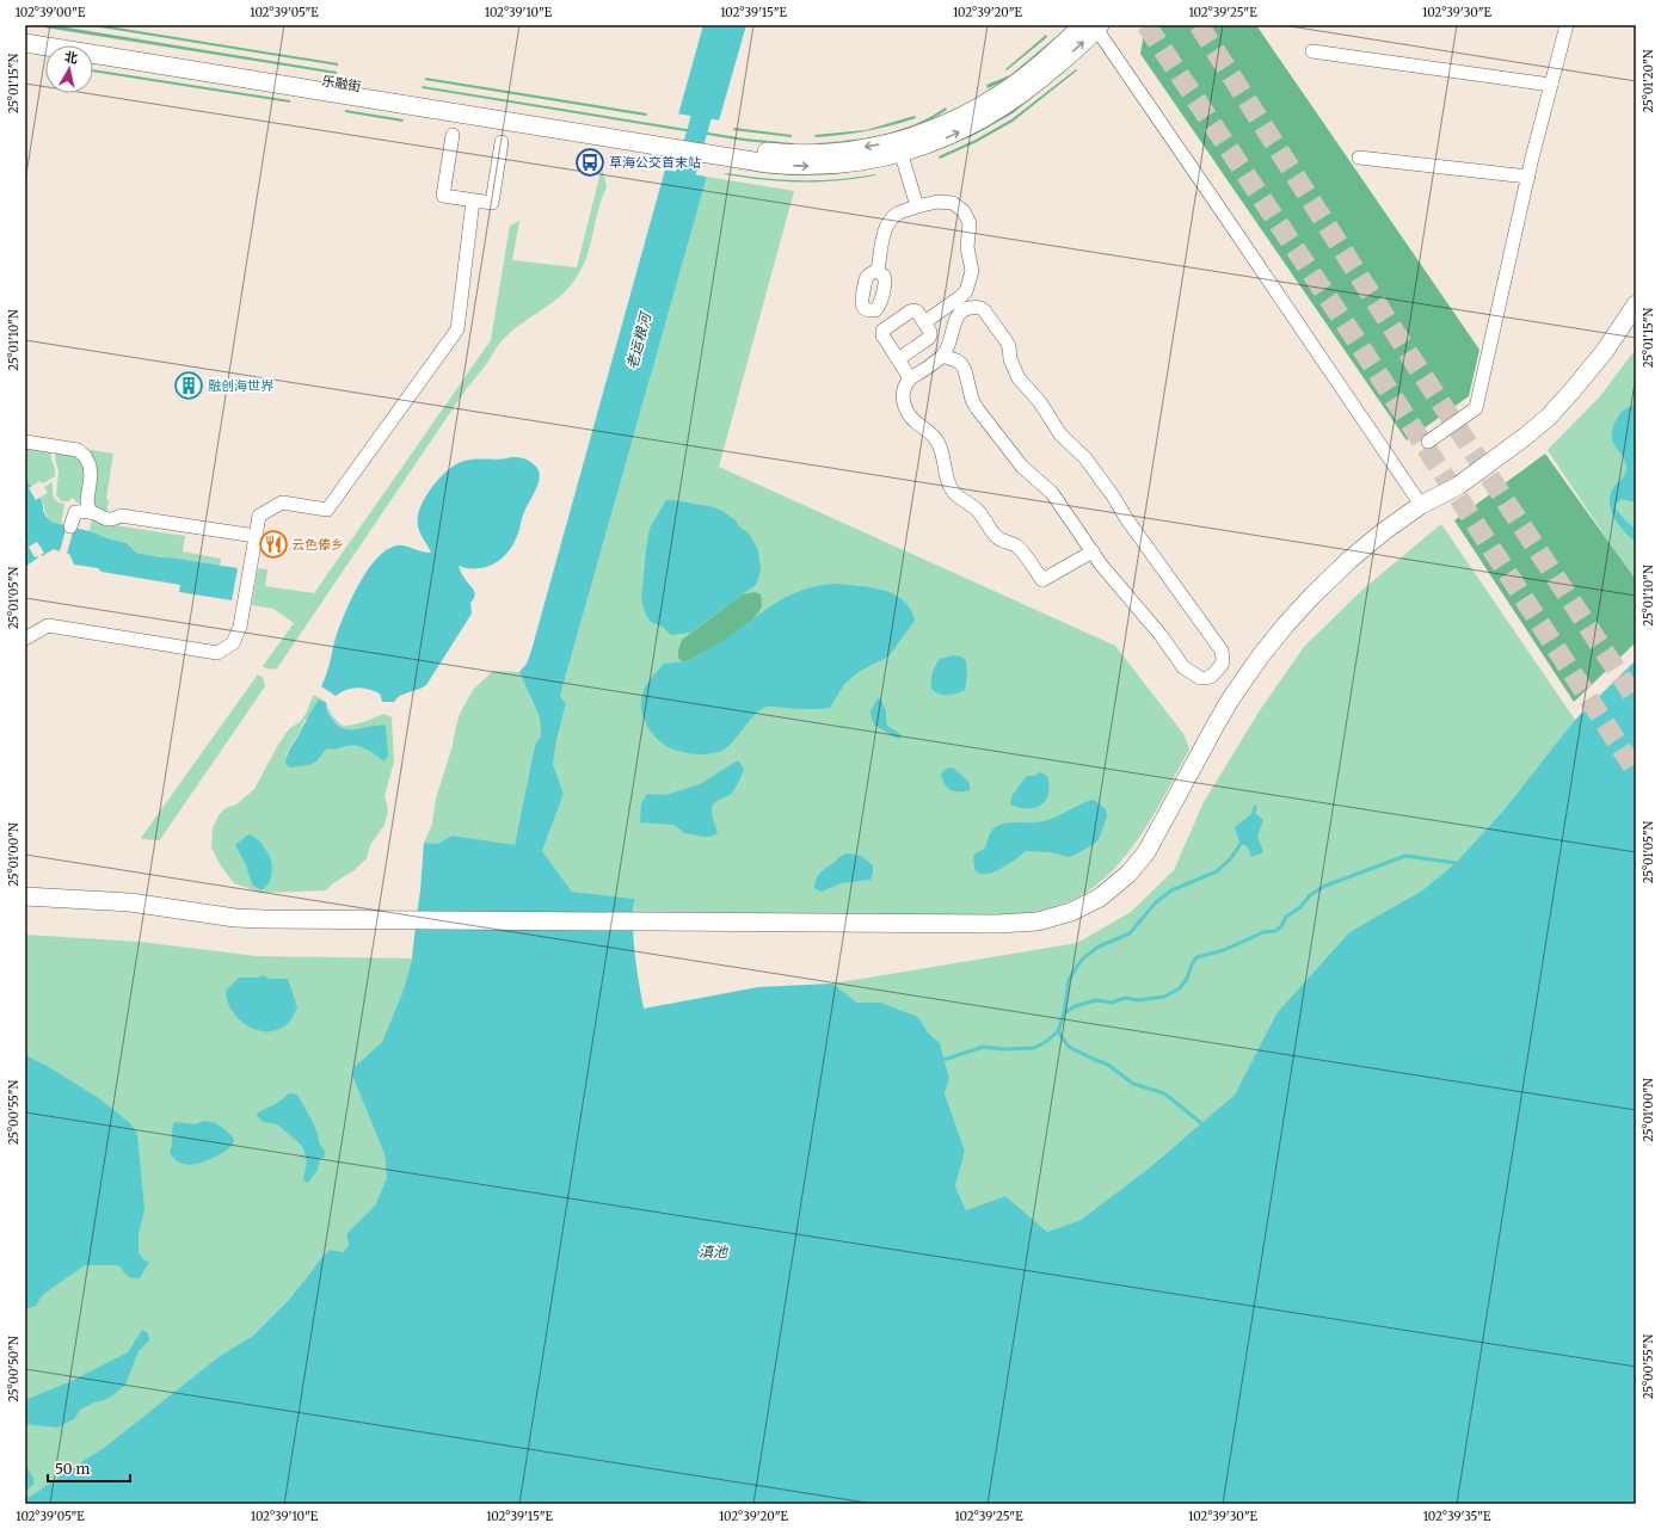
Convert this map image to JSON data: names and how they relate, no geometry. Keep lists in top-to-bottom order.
{
  "streets": {
    "street": ["乐融街"]
  },
  "water": ["老运粮河", "滇池"],
  "places": {
    "bus stop": ["草海公交首末站"],
    "building": ["融创海世界"],
    "restaurant": ["云色傣乡"]
  },
  "scale_bar": "50 m",
  "north": "top",
  "coordinates": [
    "102°39'00\"E",
    "102°39'05\"E",
    "102°39'10\"E",
    "102°39'15\"E",
    "102°39'20\"E",
    "102°39'25\"E",
    "102°39'30\"E",
    "25°01'20\"N",
    "25°01'15\"N",
    "25°01'10\"N",
    "25°01'05\"N",
    "25°01'00\"N",
    "25°00'55\"N",
    "25°00'50\"N",
    "102°39'35\"E"
  ]
}
